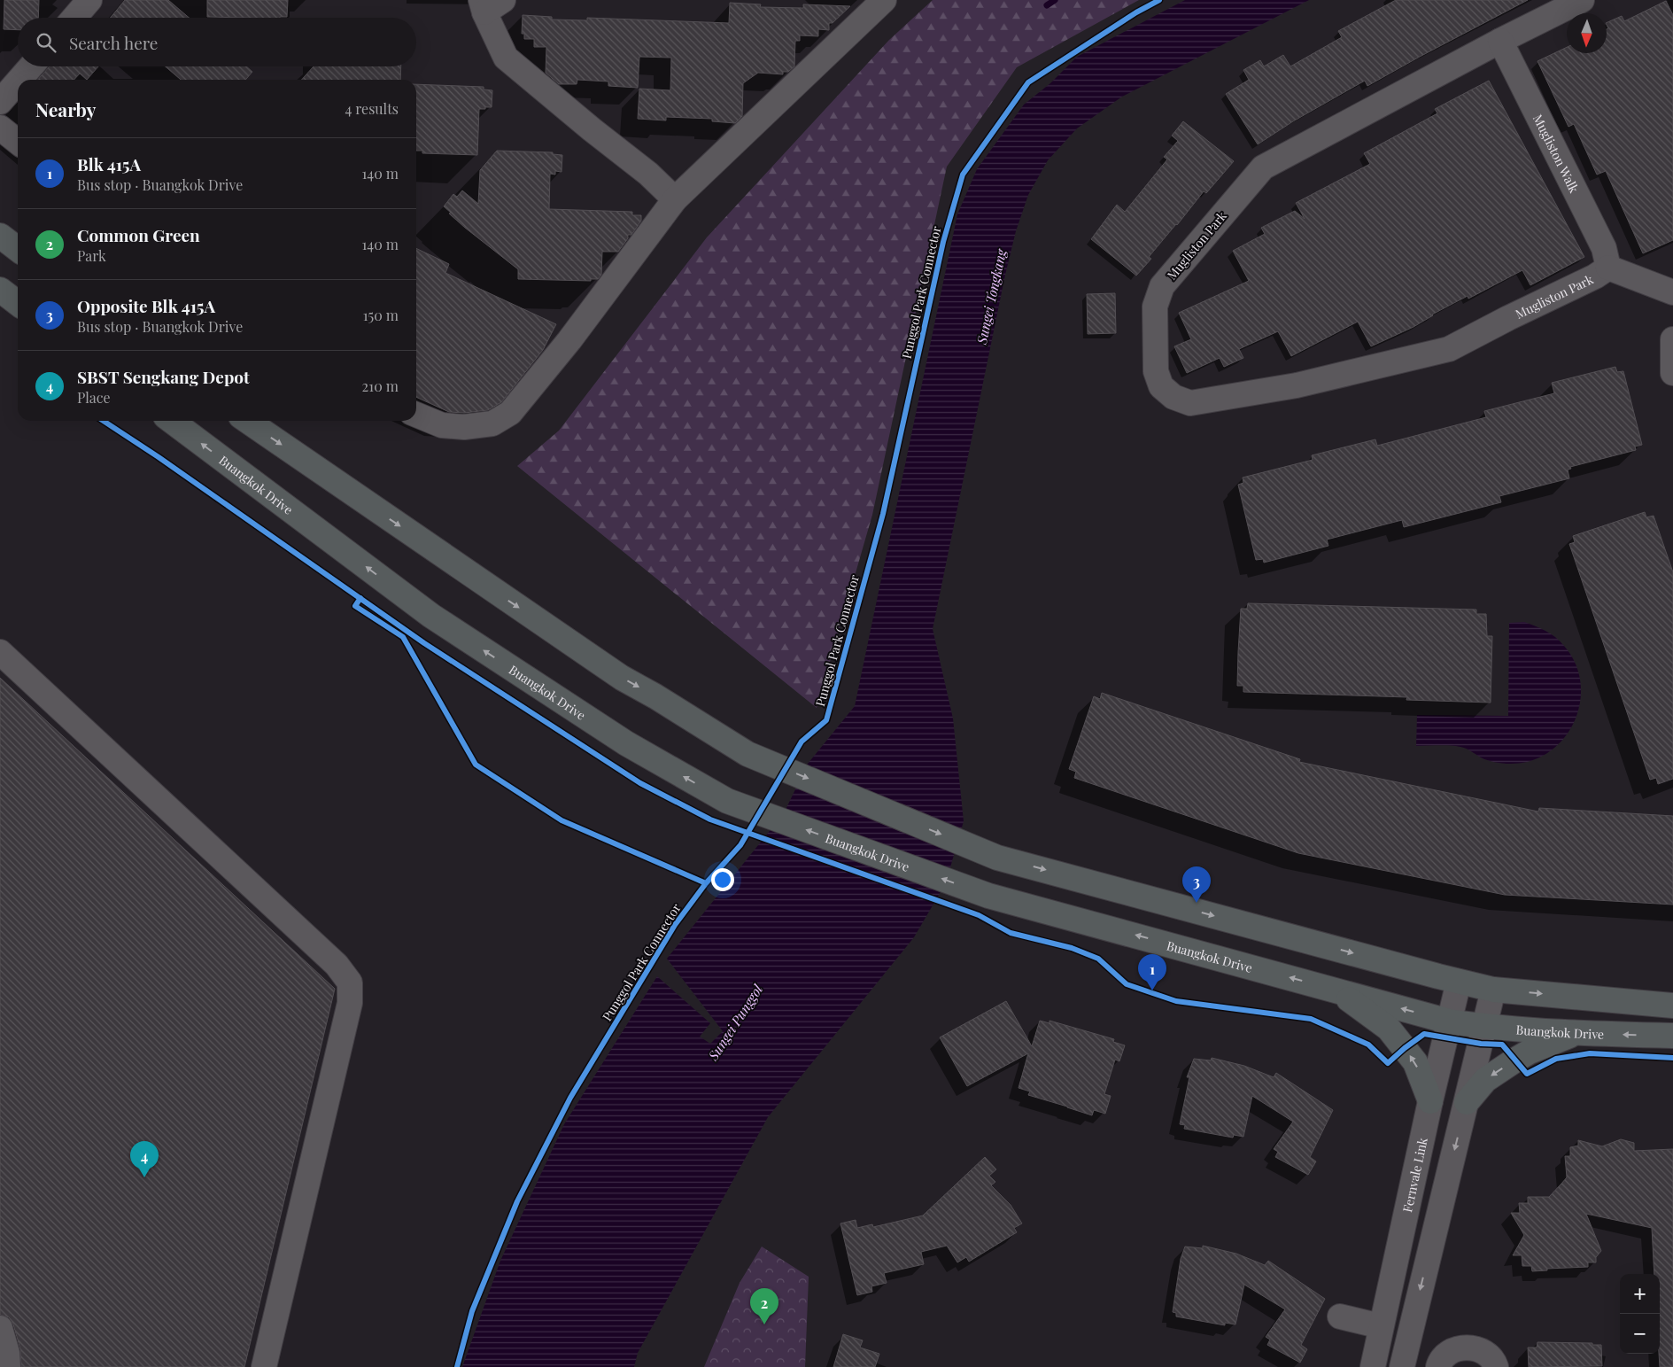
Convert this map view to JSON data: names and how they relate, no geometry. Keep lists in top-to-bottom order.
{
  "streets": {
    "main road": ["Buangkok Drive"],
    "street": ["Mugliston Walk", "Mugliston Park", "Fernvale Link"],
    "cycle path": ["Punggol Park Connector"]
  },
  "crossings": [
    ["Mugliston Walk", "Mugliston Park"],
    ["Buangkok Drive", "Fernvale Link"]
  ],
  "water": ["Sungei Tongkang", "Sungei Punggol"],
  "north": "bottom",
  "page": {
    "search": "Search here",
    "heading": ["Nearby", "4 results"],
    "list": [
      {
        "mark": "1",
        "name": "Blk 415A",
        "note": "Bus stop · Buangkok Drive",
        "value": "140 m"
      },
      {
        "mark": "2",
        "name": "Common Green",
        "note": "Park",
        "value": "140 m"
      },
      {
        "mark": "3",
        "name": "Opposite Blk 415A",
        "note": "Bus stop · Buangkok Drive",
        "value": "150 m"
      },
      {
        "mark": "4",
        "name": "SBST Sengkang Depot",
        "note": "Place",
        "value": "210 m"
      }
    ],
    "pins": [
      "3",
      "1",
      "4",
      "2"
    ],
    "map_buttons": ["+", "−"]
  }
}
